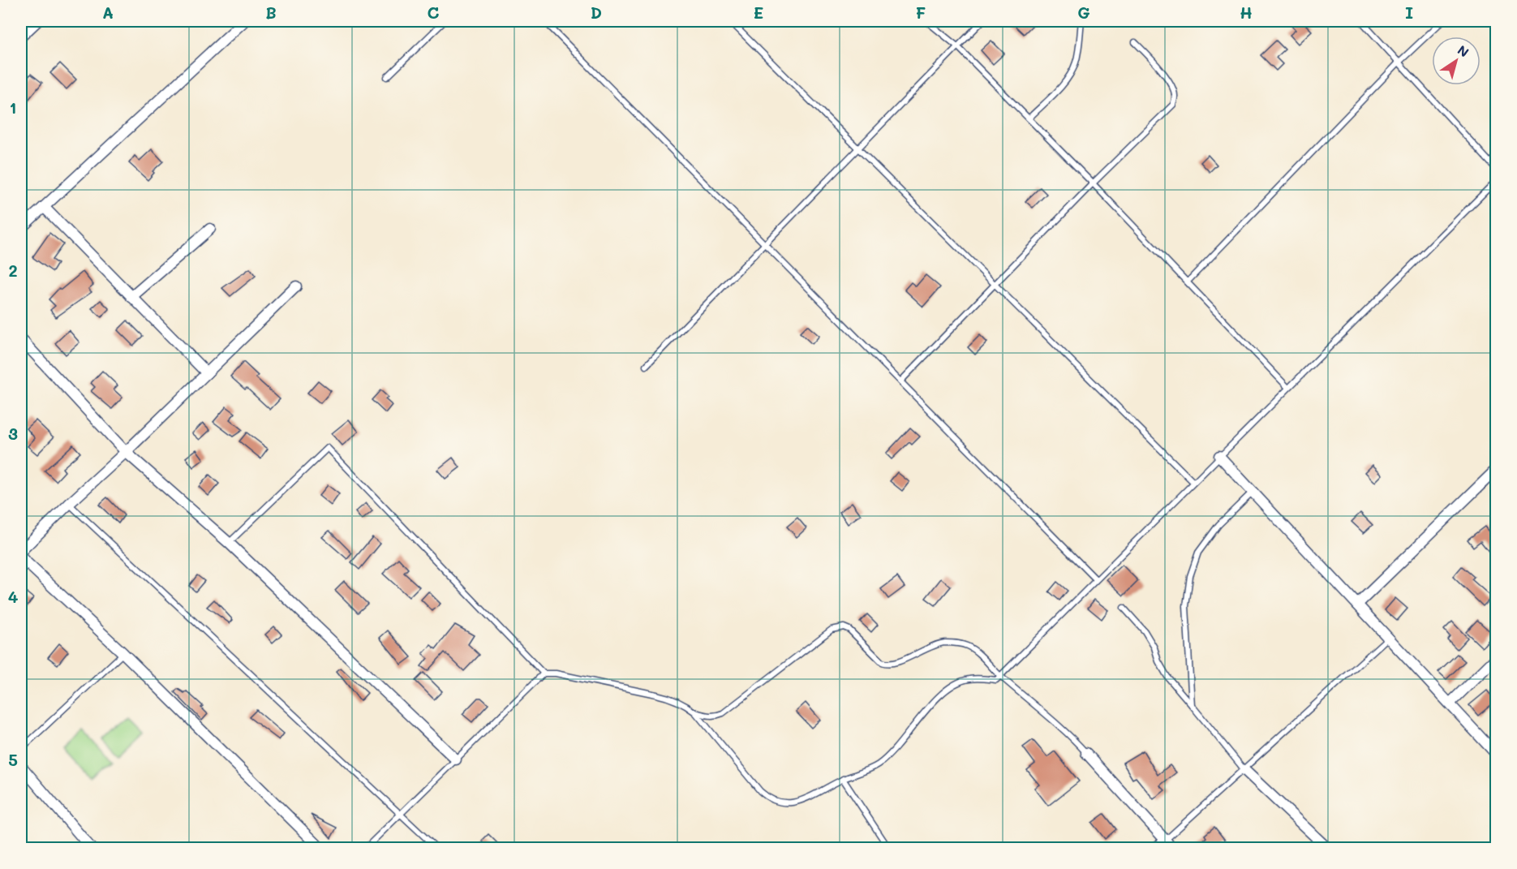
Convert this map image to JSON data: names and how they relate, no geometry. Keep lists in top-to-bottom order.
{
  "north": "top right",
  "grid": {
    "columns": [
      "A",
      "B",
      "C",
      "D",
      "E",
      "F",
      "G",
      "H",
      "I"
    ],
    "rows": [
      "1",
      "2",
      "3",
      "4",
      "5"
    ]
  }
}
